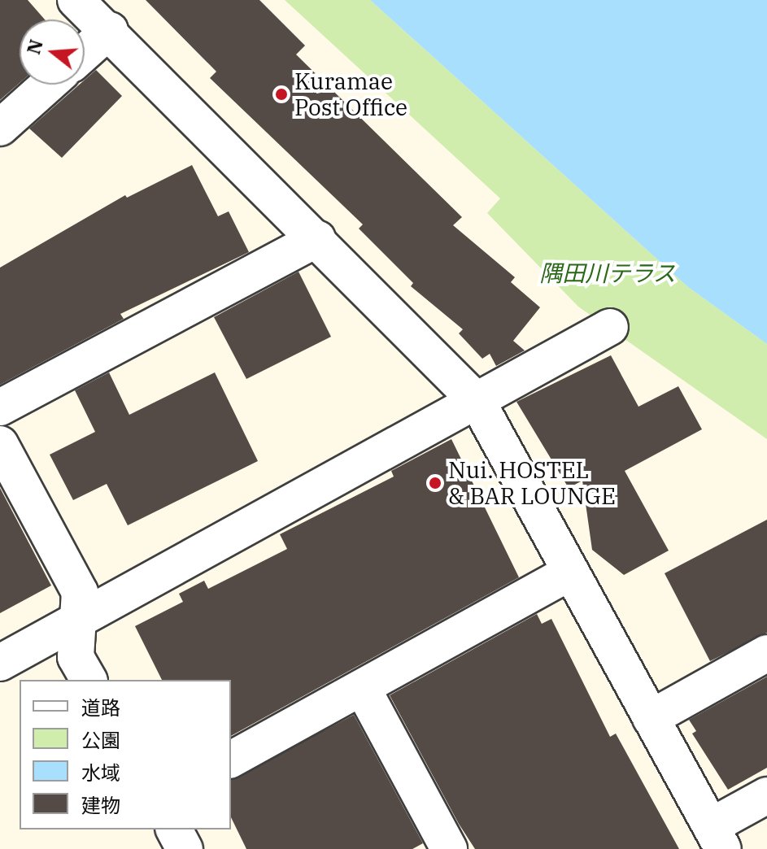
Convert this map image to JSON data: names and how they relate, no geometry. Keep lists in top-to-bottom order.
{
  "parks": ["隅田川テラス"],
  "places": ["Kuramae Post Office", "Nui. HOSTEL & BAR LOUNGE"],
  "legend": [
    "道路",
    "公園",
    "水域",
    "建物"
  ],
  "north": "left"
}
